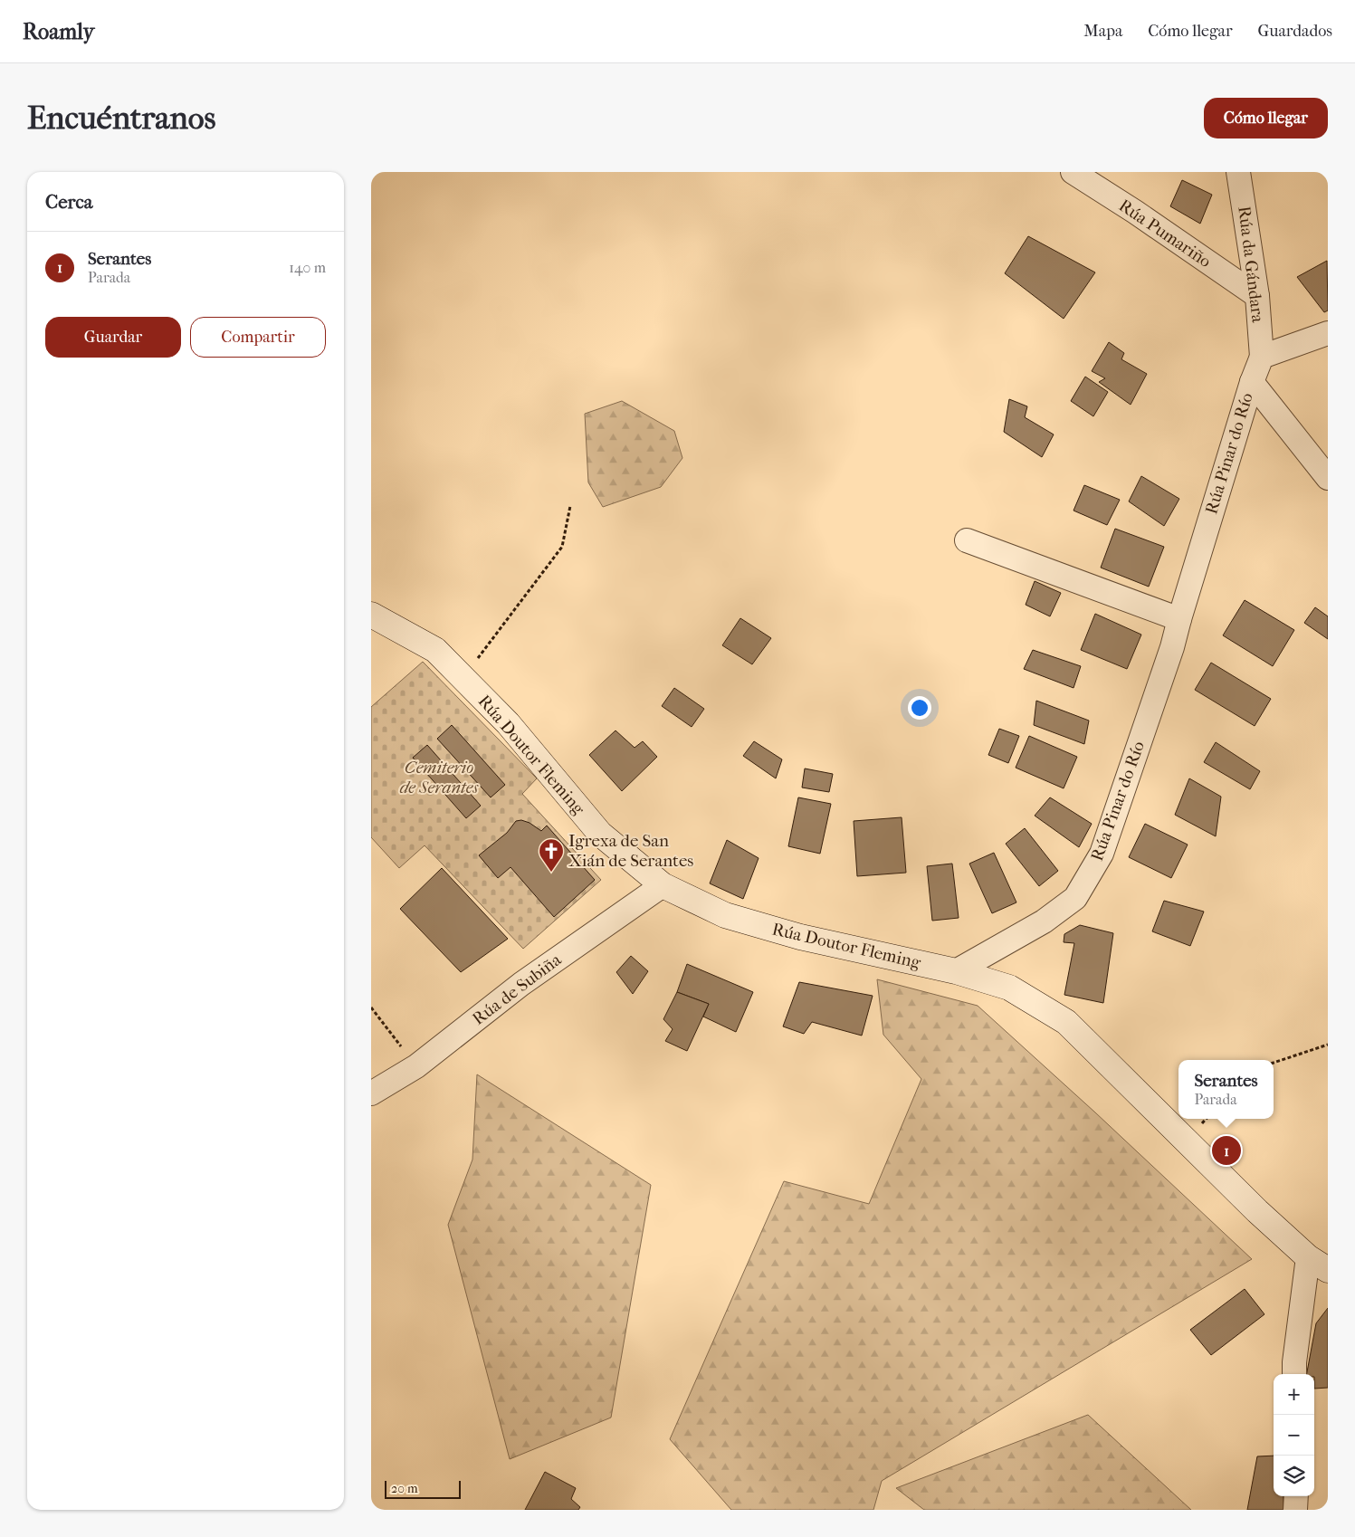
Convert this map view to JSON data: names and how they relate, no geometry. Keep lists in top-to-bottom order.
{
  "streets": {
    "main road": ["Rúa Doutor Fleming"],
    "street": [
      "Rúa Pumariño",
      "Rúa da Gándara",
      "Rúa Pinar do Río",
      "Rúa de Subiña"
    ]
  },
  "crossings": [
    ["Rúa Pumariño", "Rúa da Gándara"],
    ["Rúa da Gándara", "Rúa Pinar do Río"],
    ["Rúa Pinar do Río", "Rúa Doutor Fleming"],
    ["Rúa Doutor Fleming", "Rúa de Subiña"]
  ],
  "parks": ["Cemiterio de Serantes"],
  "places": {
    "church": ["Igrexa de San Xián de Serantes"]
  },
  "scale_bar": "20 m",
  "page": {
    "header": "Roamly",
    "nav": ["Mapa", "Cómo llegar", "Guardados"],
    "buttons": [
      "Cómo llegar",
      ["Guardar", "Compartir"]
    ],
    "title": "Encuéntranos",
    "heading": "Cerca",
    "list": [
      {
        "mark": "1",
        "name": "Serantes",
        "note": "Parada",
        "value": "140 m"
      }
    ],
    "popup": ["Serantes", "Parada"],
    "pins": "1",
    "map_buttons": ["+", "−"],
    "scale": "20 m"
  }
}
